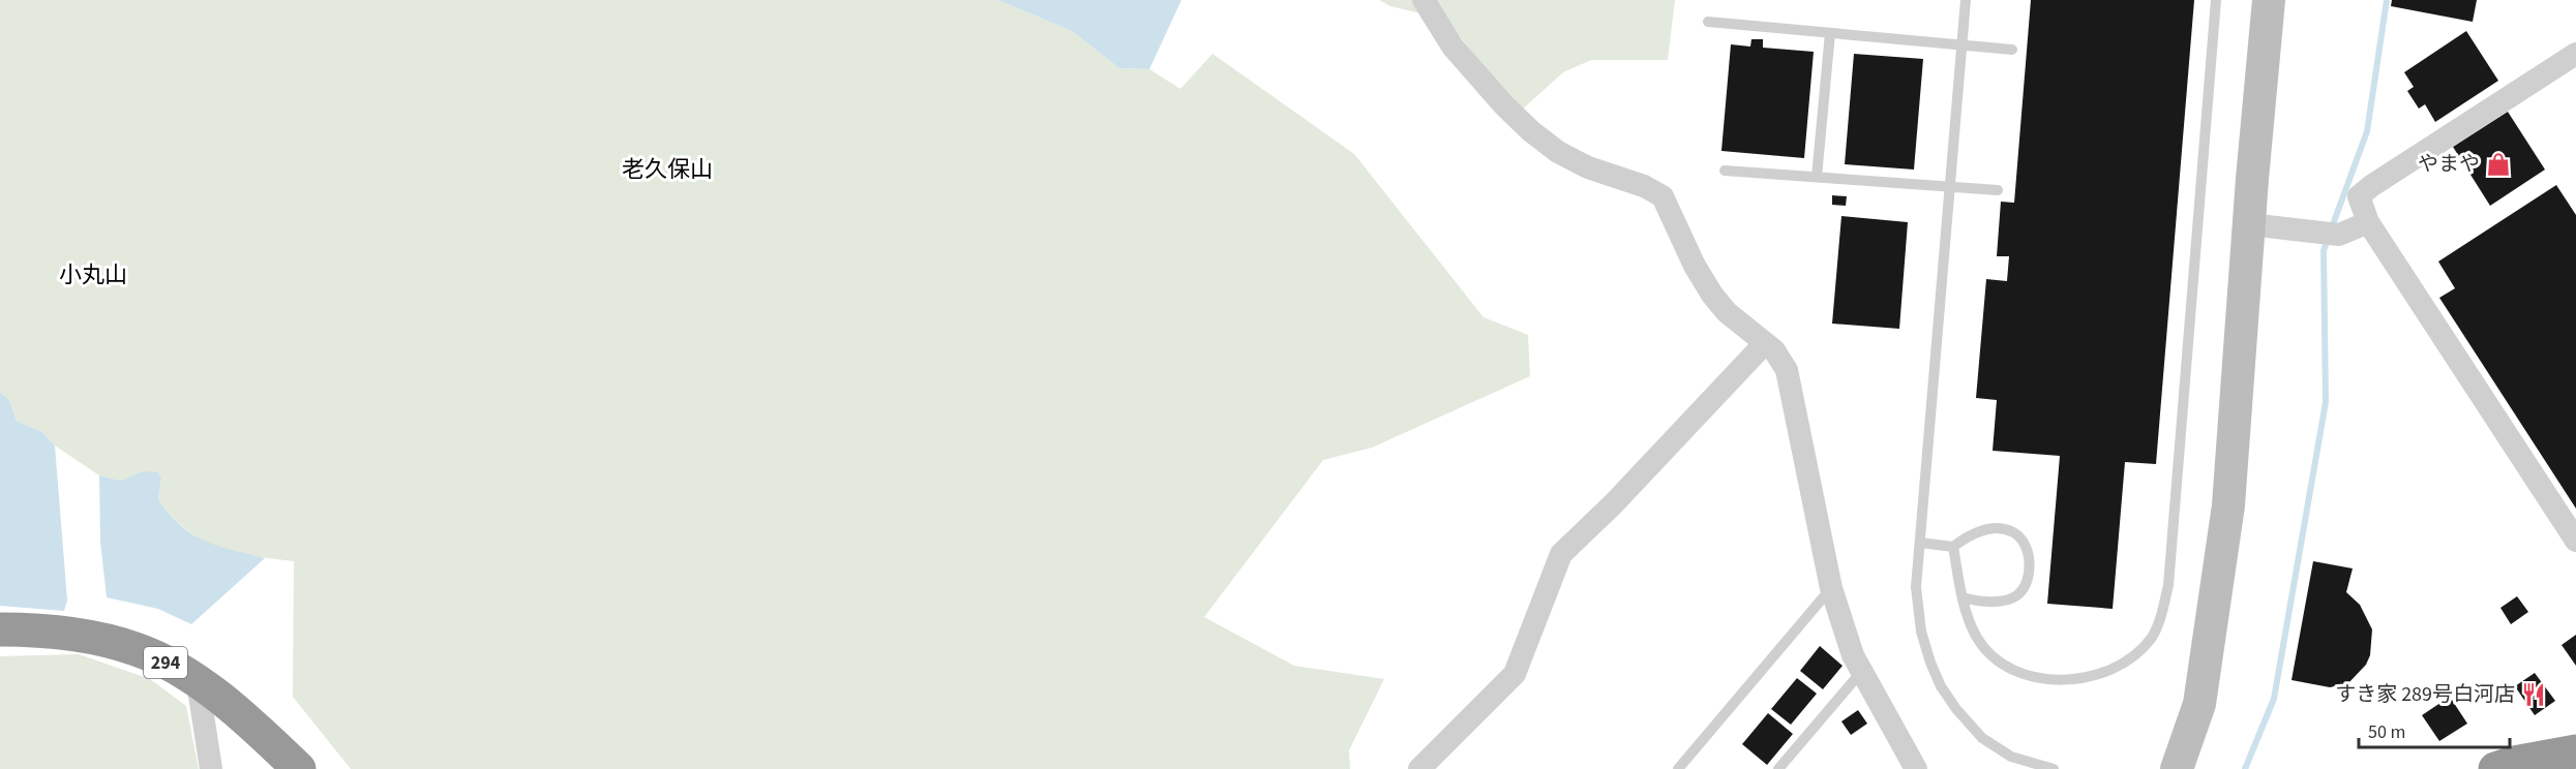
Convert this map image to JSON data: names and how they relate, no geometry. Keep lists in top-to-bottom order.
{
  "streets": {
    "highway": ["294"]
  },
  "districts": ["老久保山", "小丸山"],
  "places": {
    "shop": ["やまや"],
    "restaurant": ["すき家 289号白河店"]
  },
  "scale_bar": "50 m"
}
